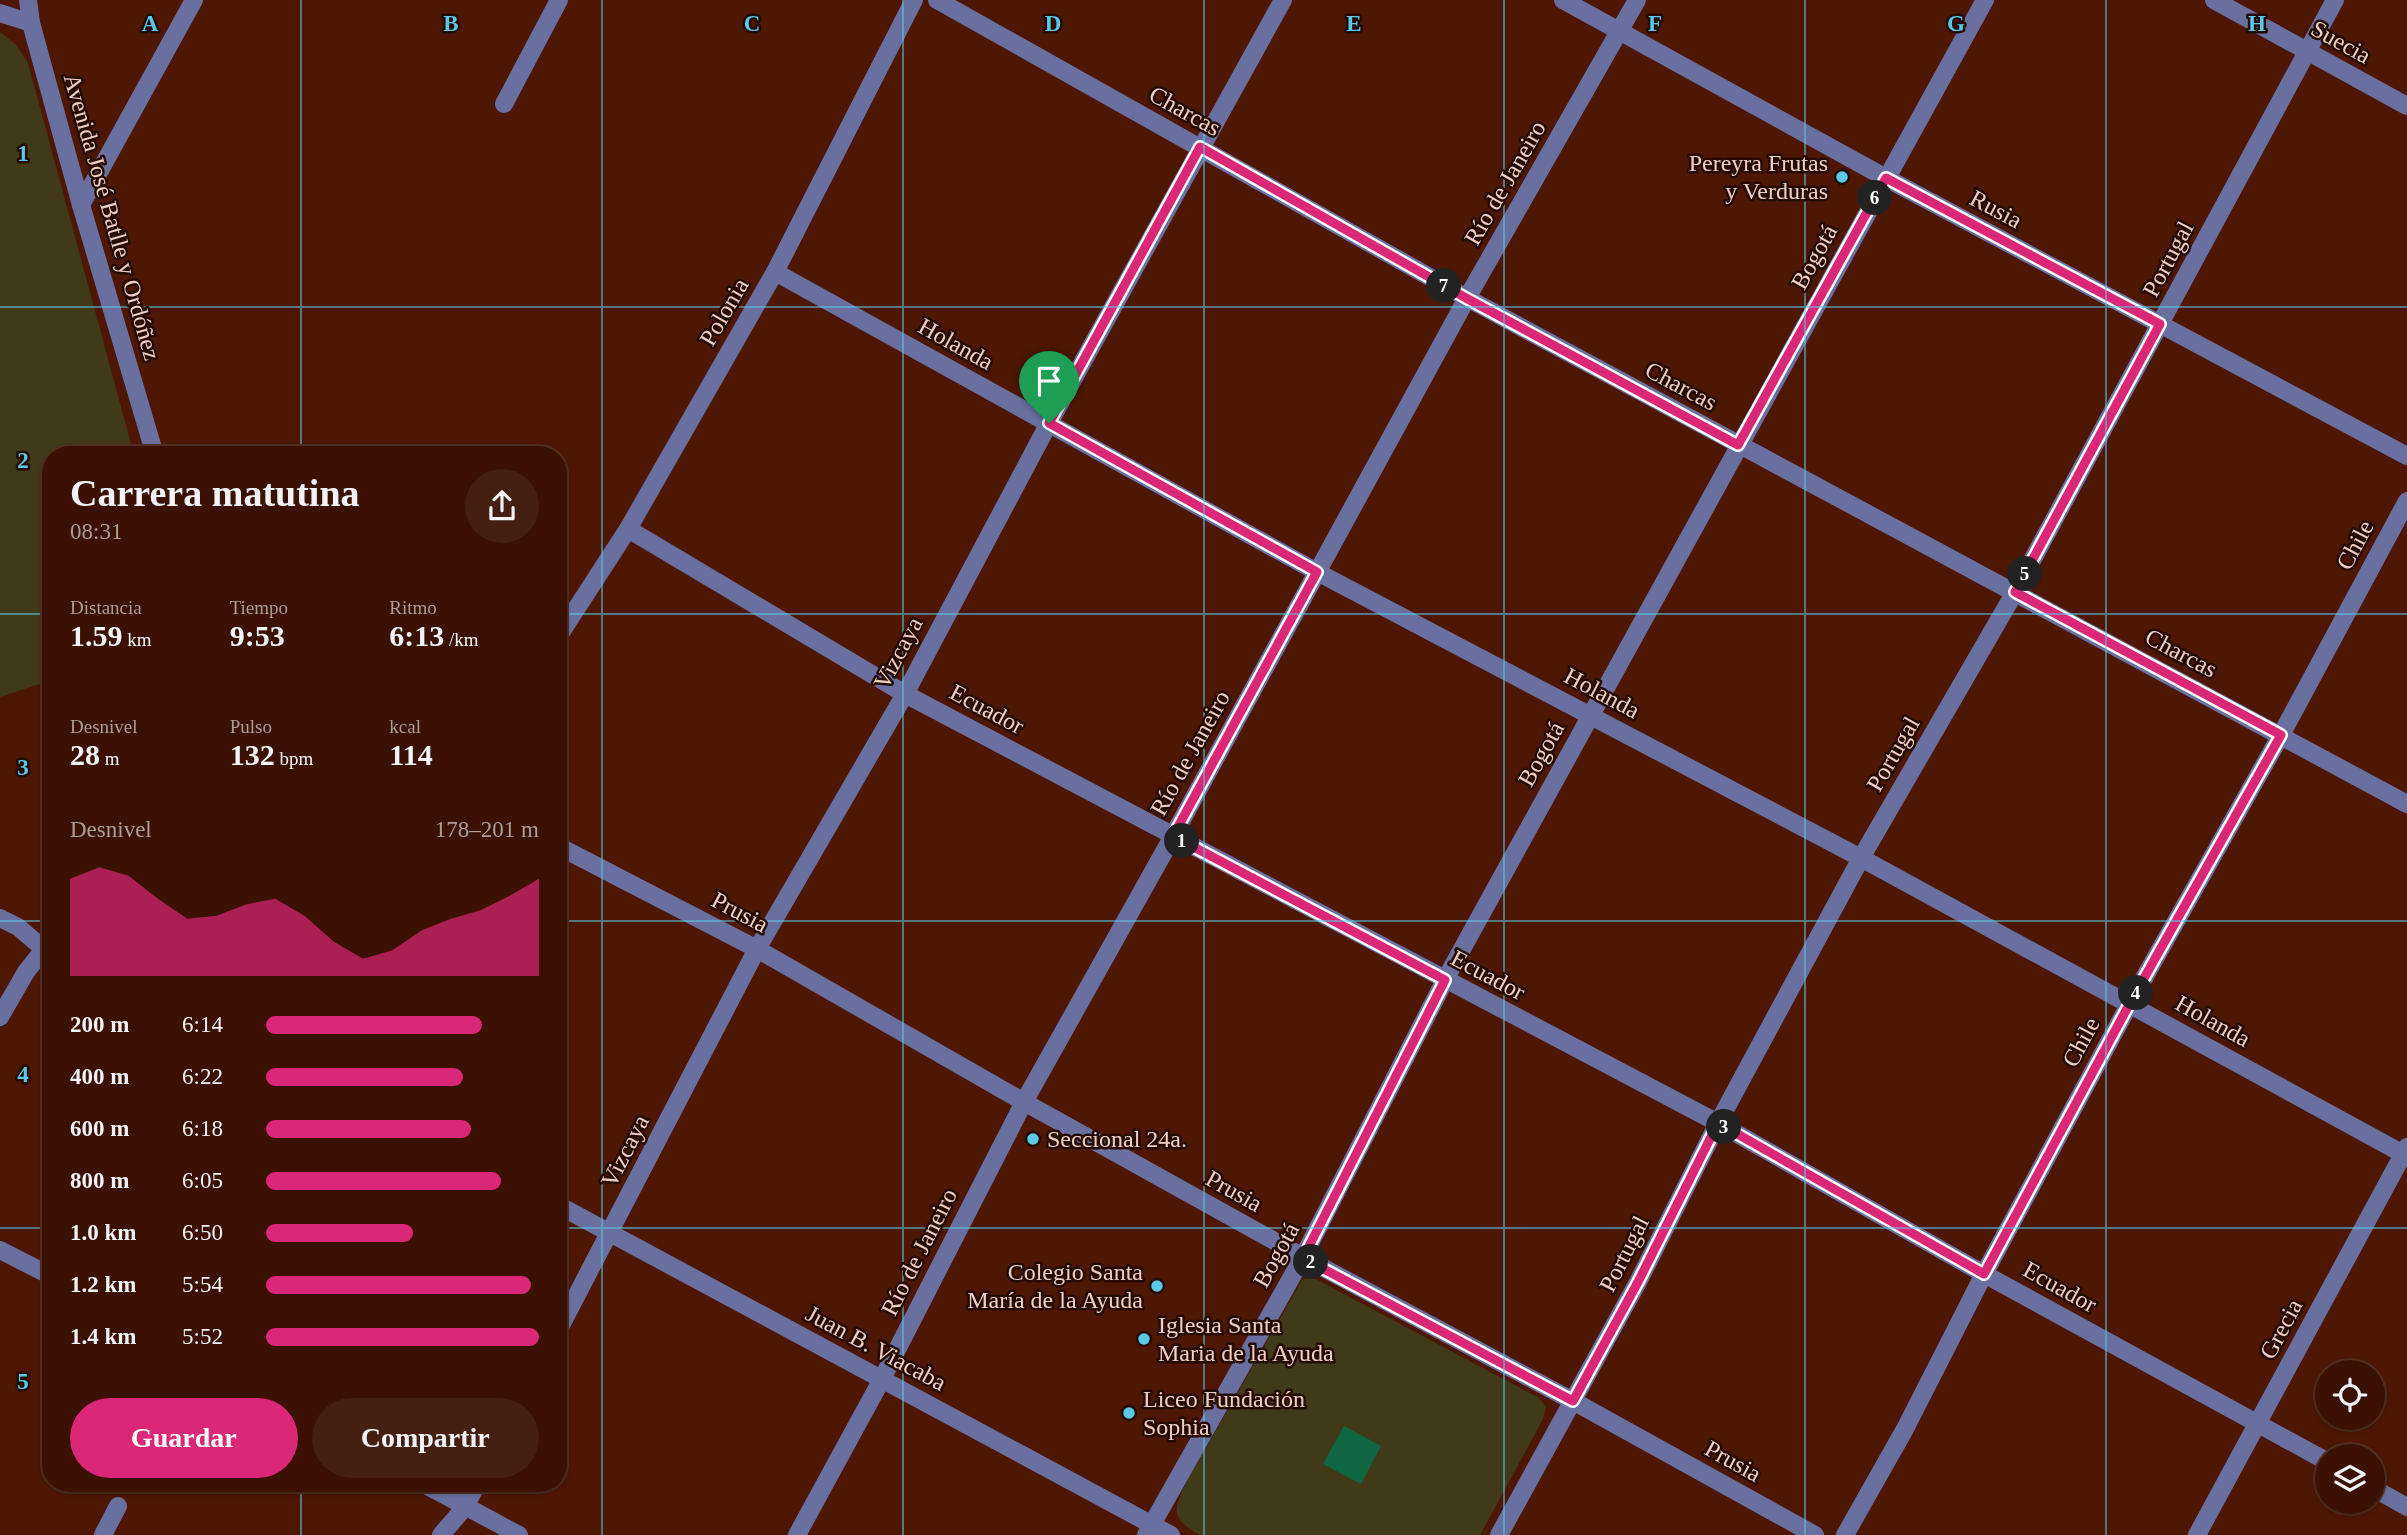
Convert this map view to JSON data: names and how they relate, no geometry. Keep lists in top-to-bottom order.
{
  "streets": {
    "street": [
      "Suecia",
      "Charcas",
      "Río de Janeiro",
      "Rusia",
      "Avenida José Batlle y Ordóñez",
      "Bogotá",
      "Portugal",
      "Polonia",
      "Holanda",
      "Chile",
      "Vizcaya",
      "Ecuador",
      "Prusia",
      "Grecia",
      "Juan B. Viacaba"
    ]
  },
  "crossings": [
    ["Suecia", "Portugal"],
    ["Charcas", "Río de Janeiro"],
    ["Charcas", "Bogotá"],
    ["Charcas", "Portugal"],
    ["Charcas", "Chile"],
    ["Charcas", "Vizcaya"],
    ["Río de Janeiro", "Rusia"],
    ["Río de Janeiro", "Holanda"],
    ["Río de Janeiro", "Ecuador"],
    ["Río de Janeiro", "Prusia"],
    ["Río de Janeiro", "Juan B. Viacaba"],
    ["Rusia", "Bogotá"],
    ["Rusia", "Portugal"],
    ["Bogotá", "Holanda"],
    ["Bogotá", "Ecuador"],
    ["Bogotá", "Prusia"],
    ["Bogotá", "Juan B. Viacaba"],
    ["Portugal", "Holanda"],
    ["Portugal", "Ecuador"],
    ["Portugal", "Prusia"],
    ["Polonia", "Holanda"],
    ["Polonia", "Ecuador"],
    ["Holanda", "Chile"],
    ["Holanda", "Vizcaya"],
    ["Holanda", "Grecia"],
    ["Chile", "Ecuador"],
    ["Vizcaya", "Ecuador"],
    ["Vizcaya", "Prusia"],
    ["Vizcaya", "Juan B. Viacaba"],
    ["Ecuador", "Grecia"]
  ],
  "places": [
    "Pereyra Frutas y Verduras",
    "Seccional 24a.",
    "Colegio Santa María de la Ayuda",
    "Iglesia Santa Maria de la Ayuda",
    "Liceo Fundación Sophia"
  ],
  "page": {
    "pins": [
      "6",
      "7",
      "5",
      "1",
      "4",
      "3",
      "2"
    ],
    "heading": ["Carrera matutina", "08:31"],
    "stats": [
      ["Distancia", "1.59 km"],
      ["Tiempo", "9:53"],
      ["Ritmo", "6:13 /km"],
      ["Desnivel", "28 m"],
      ["Pulso", "132 bpm"],
      ["kcal", "114"]
    ],
    "chart": ["Desnivel", "178–201 m"],
    "list": [
      {
        "name": "200 m",
        "note": "6:14"
      },
      {
        "name": "400 m",
        "note": "6:22"
      },
      {
        "name": "600 m",
        "note": "6:18"
      },
      {
        "name": "800 m",
        "note": "6:05"
      },
      {
        "name": "1.0 km",
        "note": "6:50"
      },
      {
        "name": "1.2 km",
        "note": "5:54"
      },
      {
        "name": "1.4 km",
        "note": "5:52"
      }
    ],
    "buttons": ["Guardar", "Compartir"]
  },
  "grid": {
    "columns": [
      "A",
      "B",
      "C",
      "D",
      "E",
      "F",
      "G",
      "H"
    ],
    "rows": [
      "1",
      "2",
      "3",
      "4",
      "5"
    ]
  }
}
